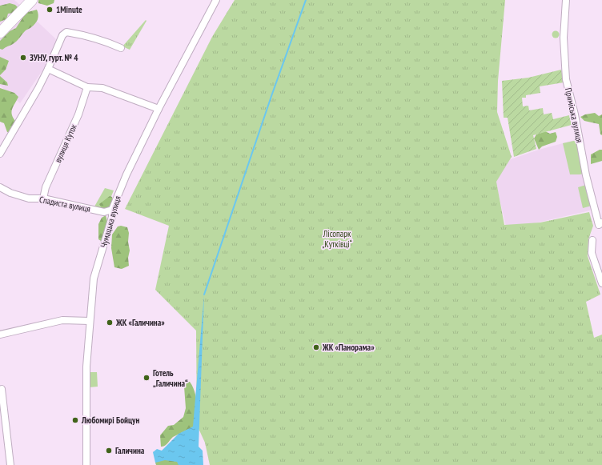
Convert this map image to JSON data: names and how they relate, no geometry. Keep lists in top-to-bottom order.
{
  "streets": {
    "street": [
      "Приміська вулиця",
      "вулиця Куток",
      "Спадиста вулиця",
      "Чумацька вулиця"
    ]
  },
  "crossings": [
    ["вулиця Куток", "Спадиста вулиця"],
    ["Спадиста вулиця", "Чумацька вулиця"]
  ],
  "parks": ["Лісопарк „Кутківці“"],
  "places": [
    "1Minute",
    "ЗУНУ, гурт. № 4",
    "ЖК «Галичина»",
    "ЖК «Панорама»",
    "Готель „Галичина“",
    "Любомирі Бойцун",
    "Галичина"
  ]
}
